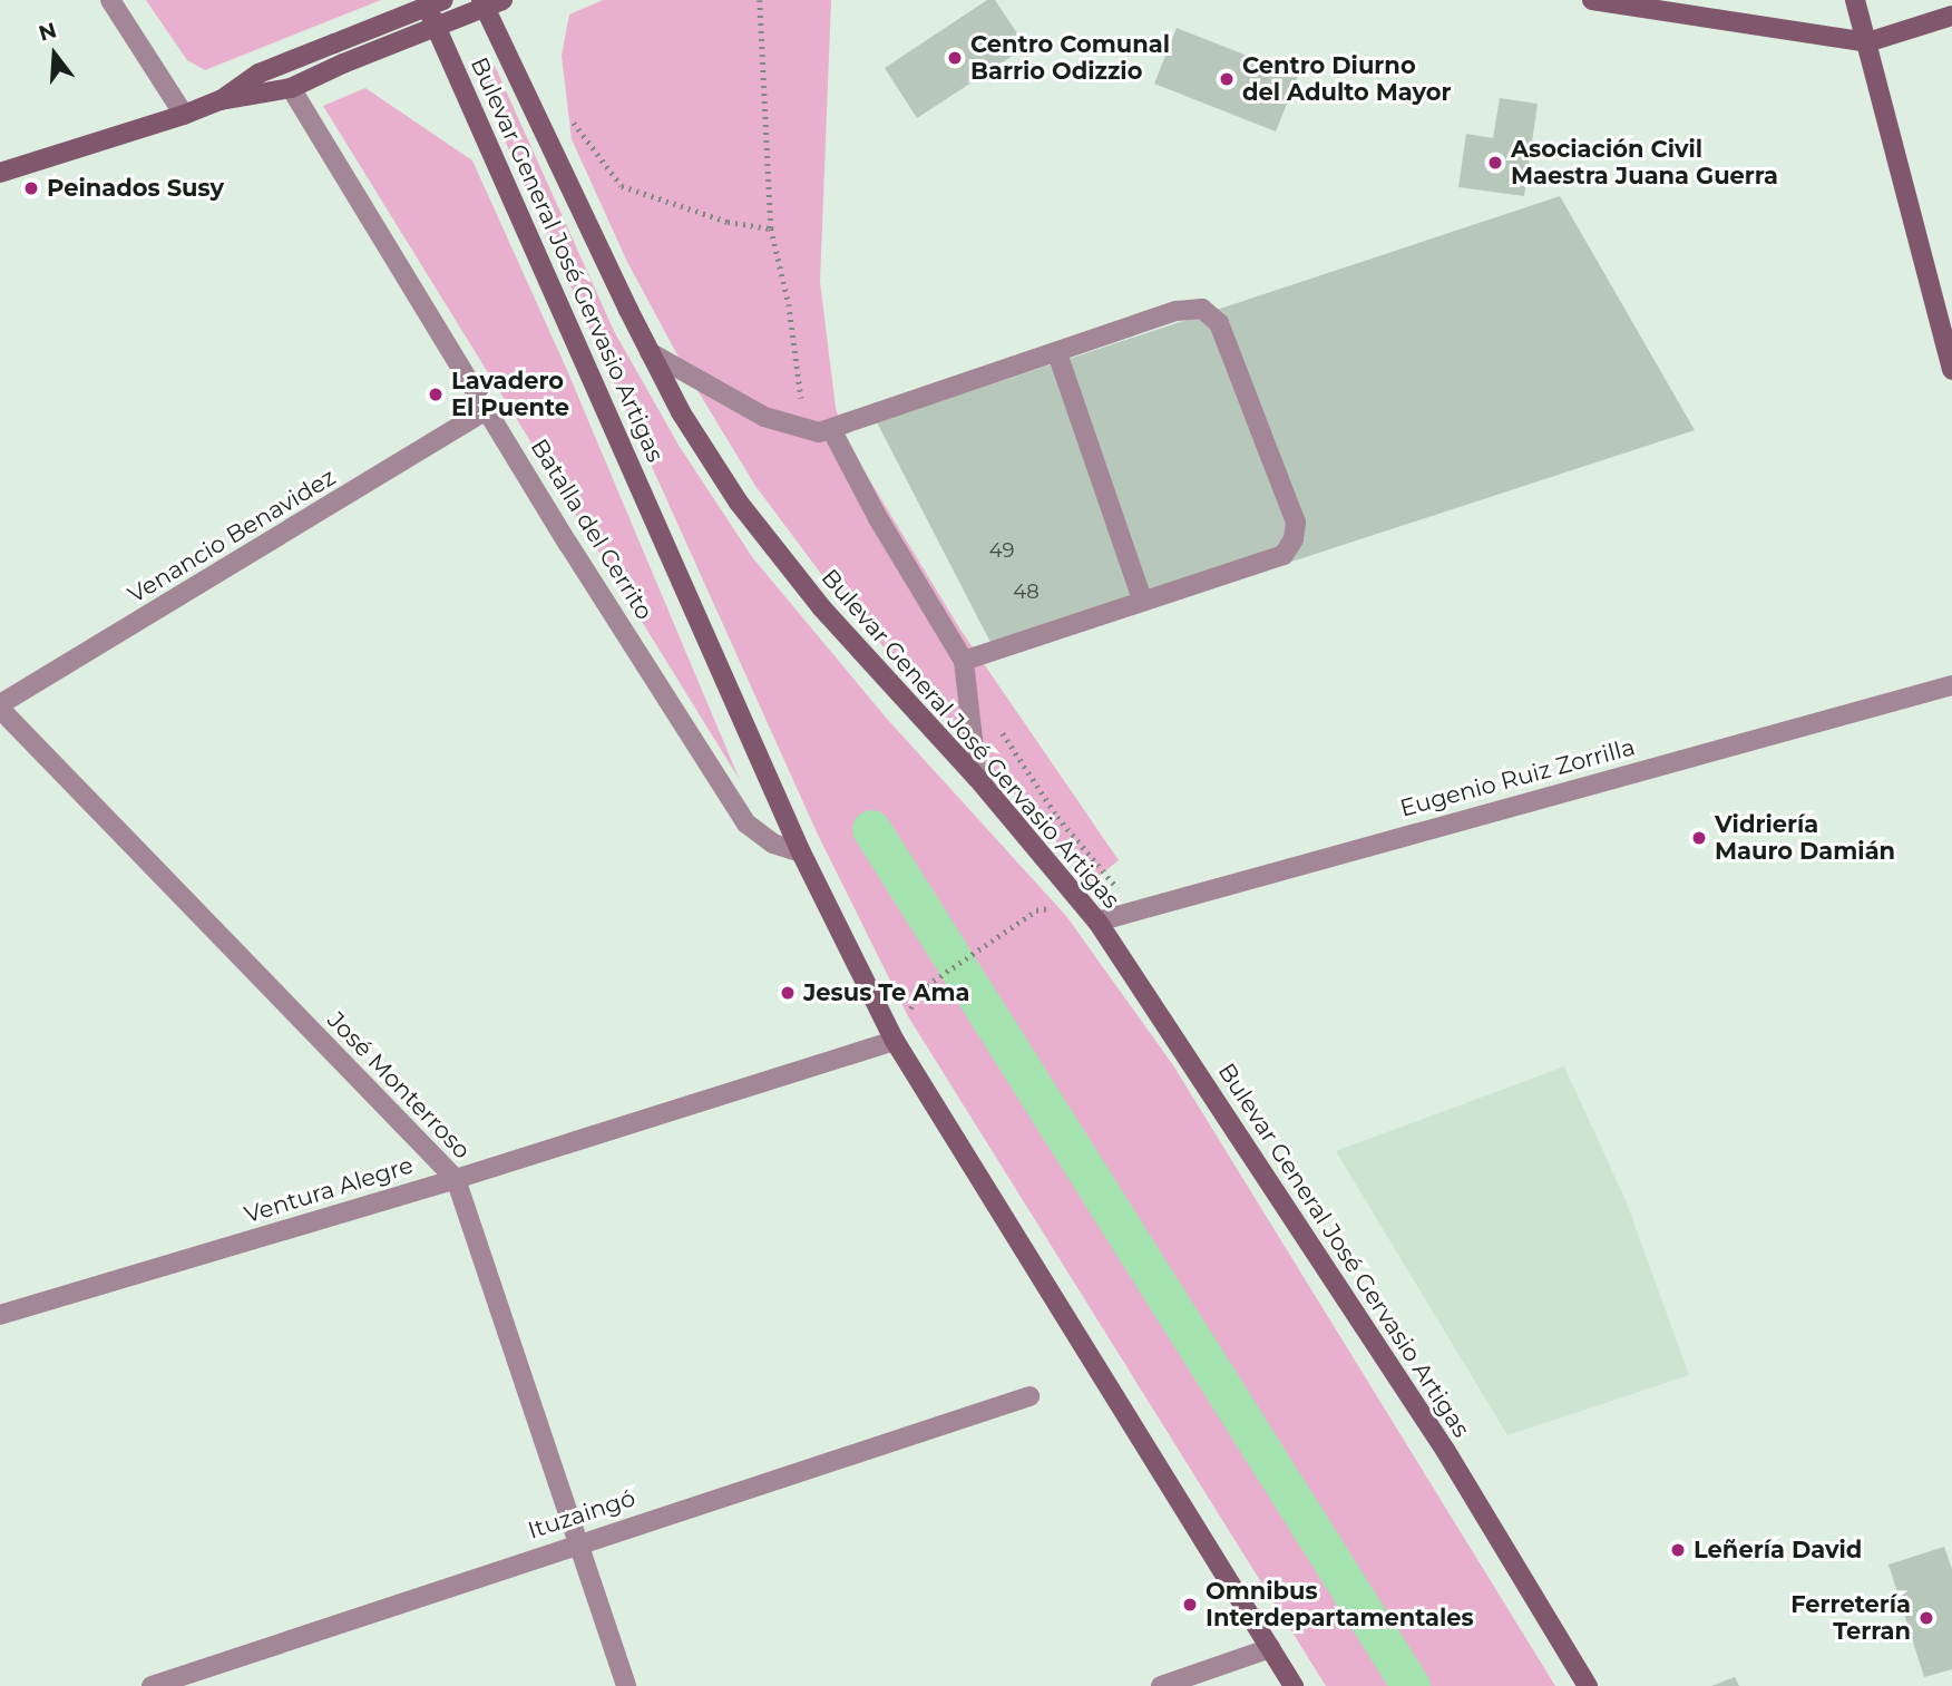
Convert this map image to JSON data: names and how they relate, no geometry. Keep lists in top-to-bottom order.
{
  "streets": {
    "main road": ["Bulevar General José Gervasio Artigas"],
    "street": [
      "Batalla del Cerrito",
      "Venancio Benavidez",
      "Eugenio Ruiz Zorrilla",
      "José Monterroso",
      "Ventura Alegre",
      "Ituzaingó"
    ]
  },
  "crossings": [
    ["Bulevar General José Gervasio Artigas", "Batalla del Cerrito"],
    ["Bulevar General José Gervasio Artigas", "Eugenio Ruiz Zorrilla"],
    ["Bulevar General José Gervasio Artigas", "Ventura Alegre"],
    ["Batalla del Cerrito", "Venancio Benavidez"],
    ["Venancio Benavidez", "José Monterroso"],
    ["José Monterroso", "Ventura Alegre"],
    ["José Monterroso", "Ituzaingó"]
  ],
  "places": [
    "Centro Comunal Barrio Odizzio",
    "Centro Diurno del Adulto Mayor",
    "Asociación Civil Maestra Juana Guerra",
    "Peinados Susy",
    "Lavadero El Puente",
    "Vidriería Mauro Damián",
    "Jesus Te Ama",
    "Leñería David",
    "Omnibus Interdepartamentales",
    "Ferretería Terran"
  ],
  "house_numbers": ["49", "48"],
  "north": "top"
}
